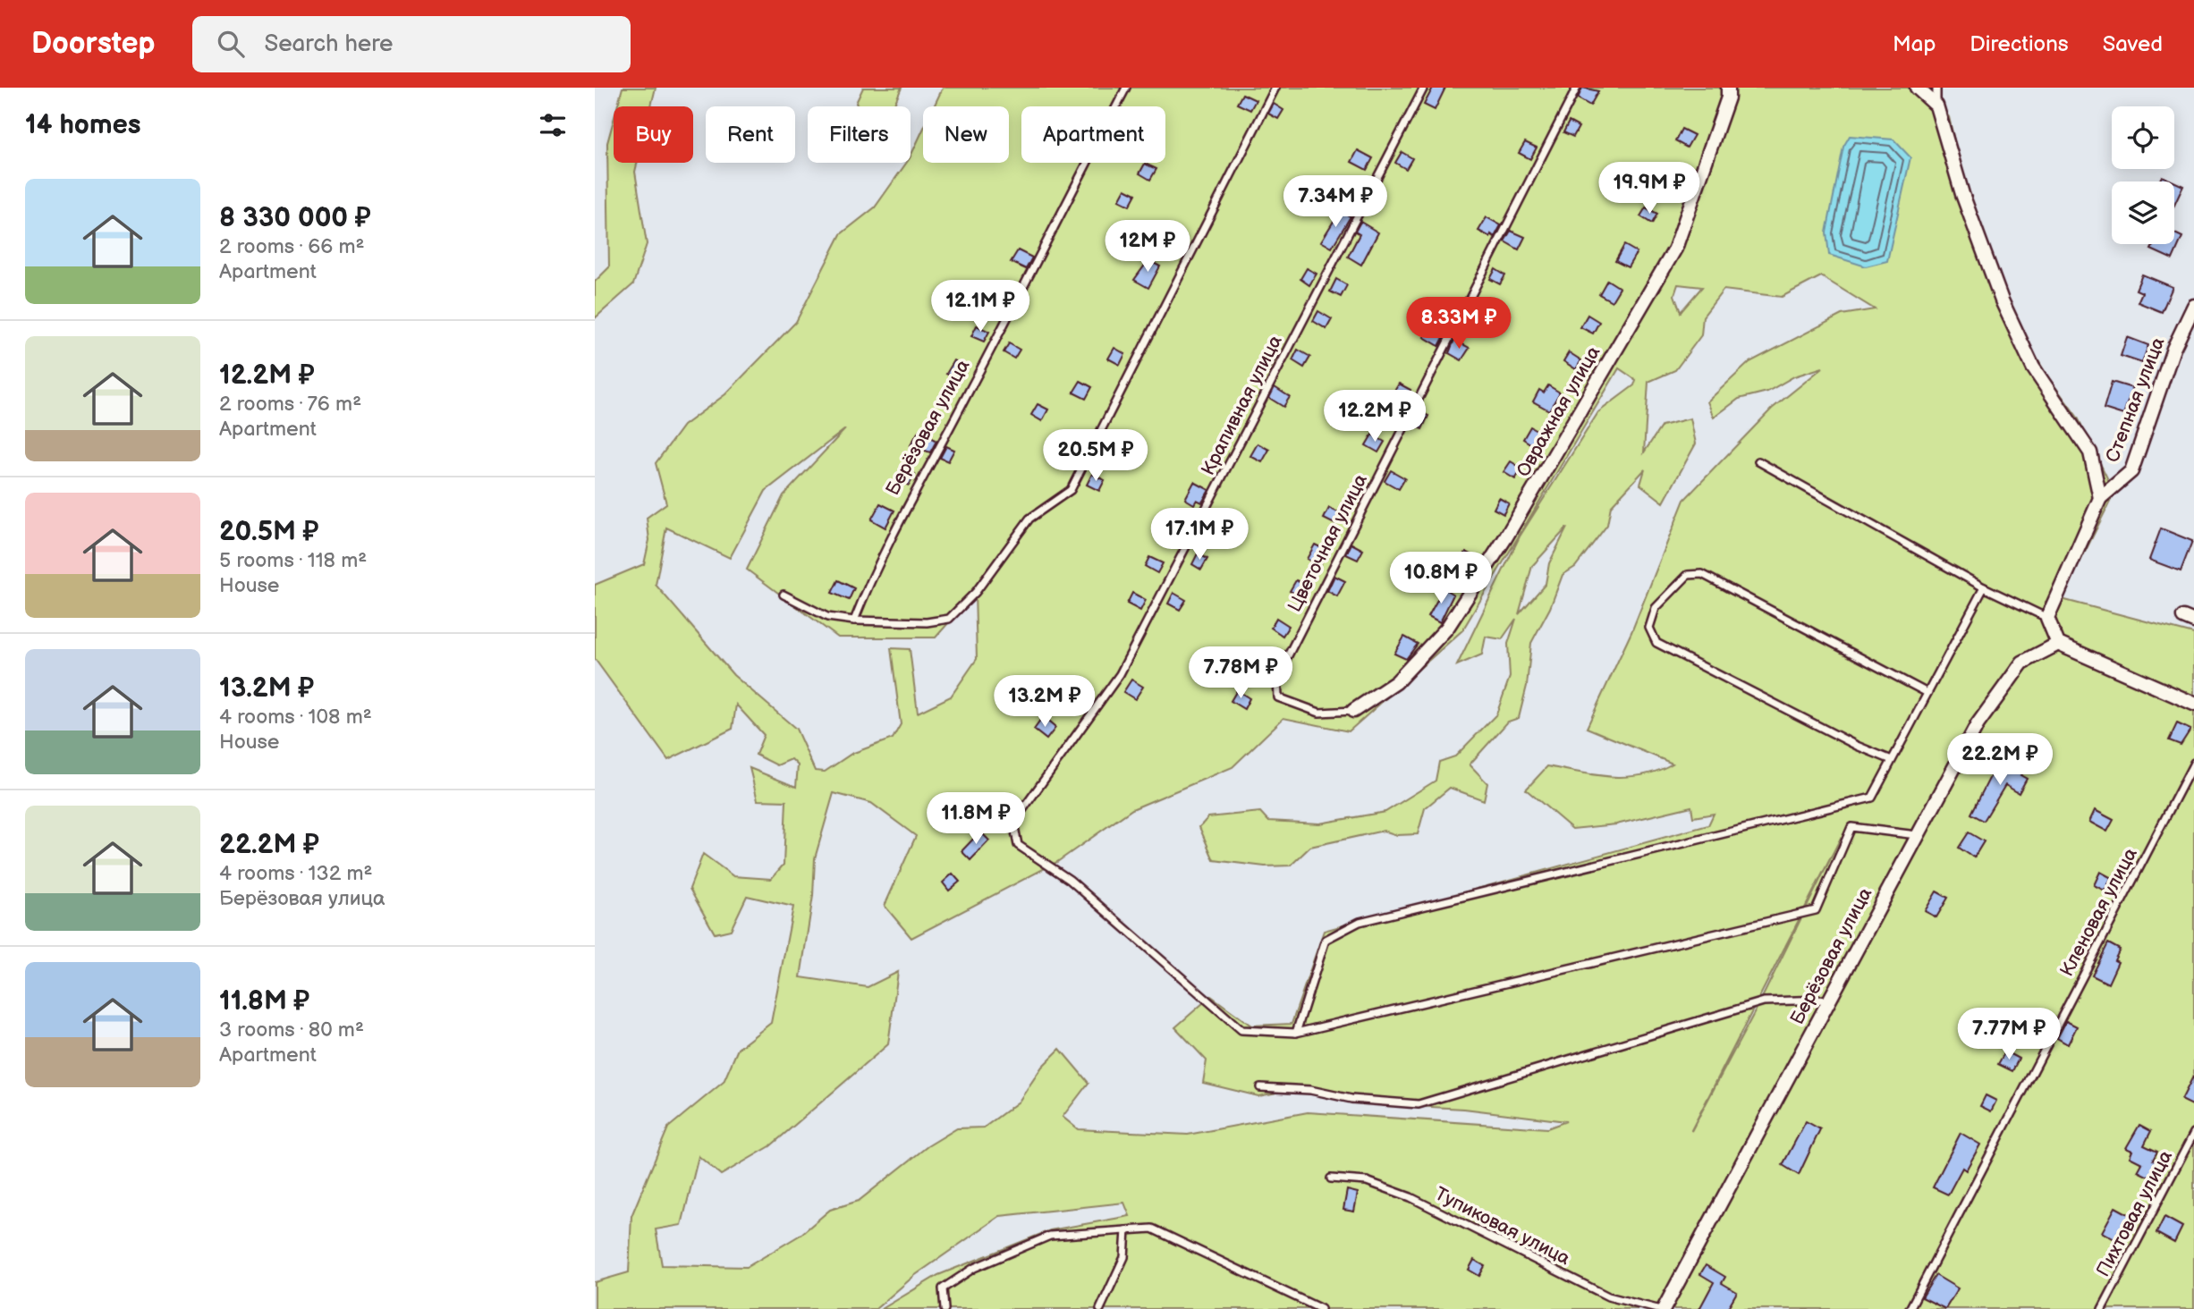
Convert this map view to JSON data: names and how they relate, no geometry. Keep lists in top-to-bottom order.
{
  "streets": {
    "street": ["Степная улица", "Овражная улица", "Берёзовая улица"],
    "lane": [
      "Крапивная улица",
      "Цветочная улица",
      "Кленовая улица",
      "Пихтовая улица",
      "Тупиковая улица"
    ]
  },
  "crossings": [
    ["Овражная улица", "Цветочная улица"]
  ],
  "page": {
    "header": "Doorstep",
    "search": "Search here",
    "nav": ["Map", "Directions", "Saved"],
    "heading": "14 homes",
    "chip": [
      "Buy",
      "Rent",
      "Filters",
      "New",
      "Apartment"
    ],
    "price": [
      "19.9M ₽",
      "7.34M ₽",
      "12M ₽",
      "12.1M ₽",
      "8.33M ₽",
      "12.2M ₽",
      "20.5M ₽",
      "17.1M ₽",
      "10.8M ₽",
      "7.78M ₽",
      "13.2M ₽",
      "22.2M ₽",
      "11.8M ₽",
      "7.77M ₽"
    ],
    "list": [
      {
        "name": "8 330 000 ₽",
        "note": "2 rooms · 66 m² · Apartment"
      },
      {
        "name": "12.2M ₽",
        "note": "2 rooms · 76 m² · Apartment"
      },
      {
        "name": "20.5M ₽",
        "note": "5 rooms · 118 m² · House"
      },
      {
        "name": "13.2M ₽",
        "note": "4 rooms · 108 m² · House"
      },
      {
        "name": "22.2M ₽",
        "note": "4 rooms · 132 m² · Берёзовая улица"
      },
      {
        "name": "11.8M ₽",
        "note": "3 rooms · 80 m² · Apartment"
      }
    ]
  }
}
